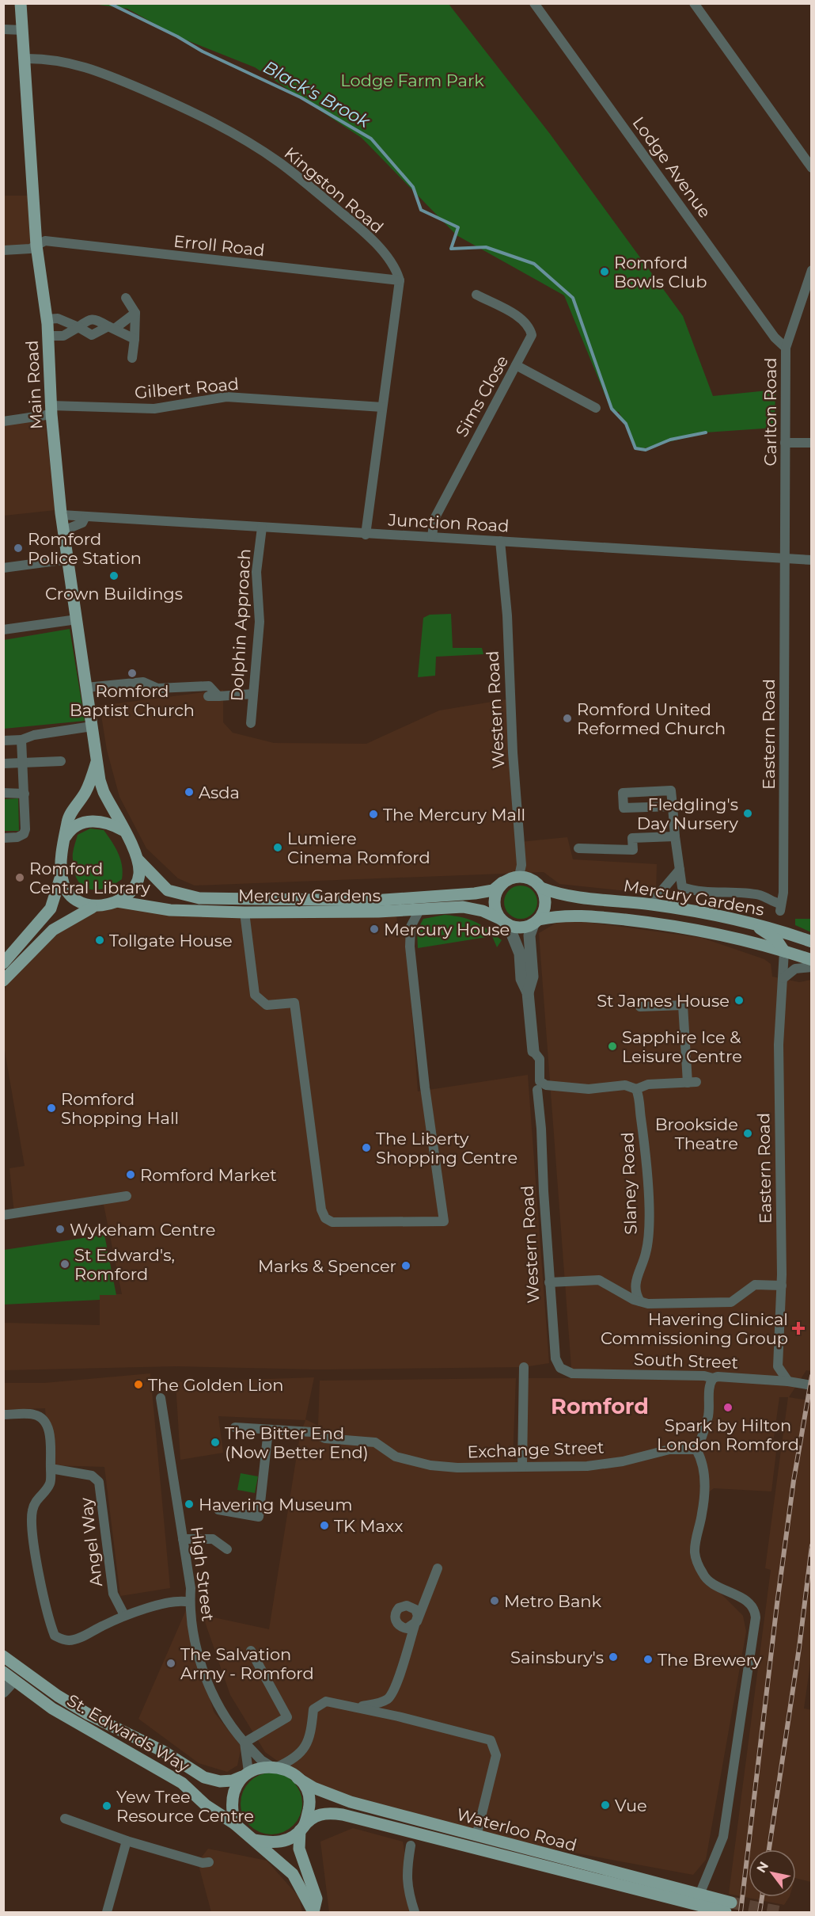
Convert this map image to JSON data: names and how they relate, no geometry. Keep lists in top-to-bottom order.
{
  "streets": {
    "main road": [
      "Main Road",
      "Mercury Gardens",
      "St. Edwards Way",
      "Waterloo Road"
    ],
    "street": [
      "Lodge Avenue",
      "Kingston Road",
      "Erroll Road",
      "Gilbert Road",
      "Sims Close",
      "Carlton Road",
      "Junction Road",
      "Dolphin Approach",
      "Western Road",
      "Eastern Road",
      "Slaney Road",
      "South Street",
      "Exchange Street",
      "Angel Way",
      "High Street"
    ]
  },
  "crossings": [
    ["Lodge Avenue", "Carlton Road"],
    ["Kingston Road", "Erroll Road"],
    ["Kingston Road", "Main Road"],
    ["Erroll Road", "Main Road"],
    ["Main Road", "Gilbert Road"],
    ["Main Road", "Junction Road"],
    ["Main Road", "Mercury Gardens"],
    ["Sims Close", "Junction Road"],
    ["Carlton Road", "Junction Road"],
    ["Carlton Road", "Eastern Road"],
    ["Junction Road", "Dolphin Approach"],
    ["Junction Road", "Western Road"],
    ["Junction Road", "Eastern Road"],
    ["Western Road", "Mercury Gardens"],
    ["Western Road", "South Street"],
    ["Eastern Road", "Mercury Gardens"],
    ["Eastern Road", "South Street"],
    ["High Street", "St. Edwards Way"],
    ["High Street", "Waterloo Road"],
    ["St. Edwards Way", "Waterloo Road"]
  ],
  "districts": ["Romford"],
  "water": ["Black's Brook"],
  "parks": ["Lodge Farm Park"],
  "places": {
    "other": [
      "Romford Bowls Club",
      "Romford Police Station",
      "Crown Buildings",
      "Romford Baptist Church",
      "Romford United Reformed Church",
      "Asda",
      "Fledgling's Day Nursery",
      "The Mercury Mall",
      "Lumiere Cinema Romford",
      "Romford Central Library",
      "Mercury House",
      "Tollgate House",
      "St James House",
      "Sapphire Ice & Leisure Centre",
      "Romford Shopping Hall",
      "Brookside Theatre",
      "The Liberty Shopping Centre",
      "Romford Market",
      "Wykeham Centre",
      "St Edward's, Romford",
      "Marks & Spencer",
      "The Golden Lion",
      "Spark by Hilton London Romford",
      "The Bitter End (Now Better End)",
      "Havering Museum",
      "TK Maxx",
      "Metro Bank",
      "Sainsbury's",
      "The Brewery",
      "The Salvation Army - Romford",
      "Vue",
      "Yew Tree Resource Centre"
    ],
    "health": ["Havering Clinical Commissioning Group"]
  },
  "north": "top left"
}
